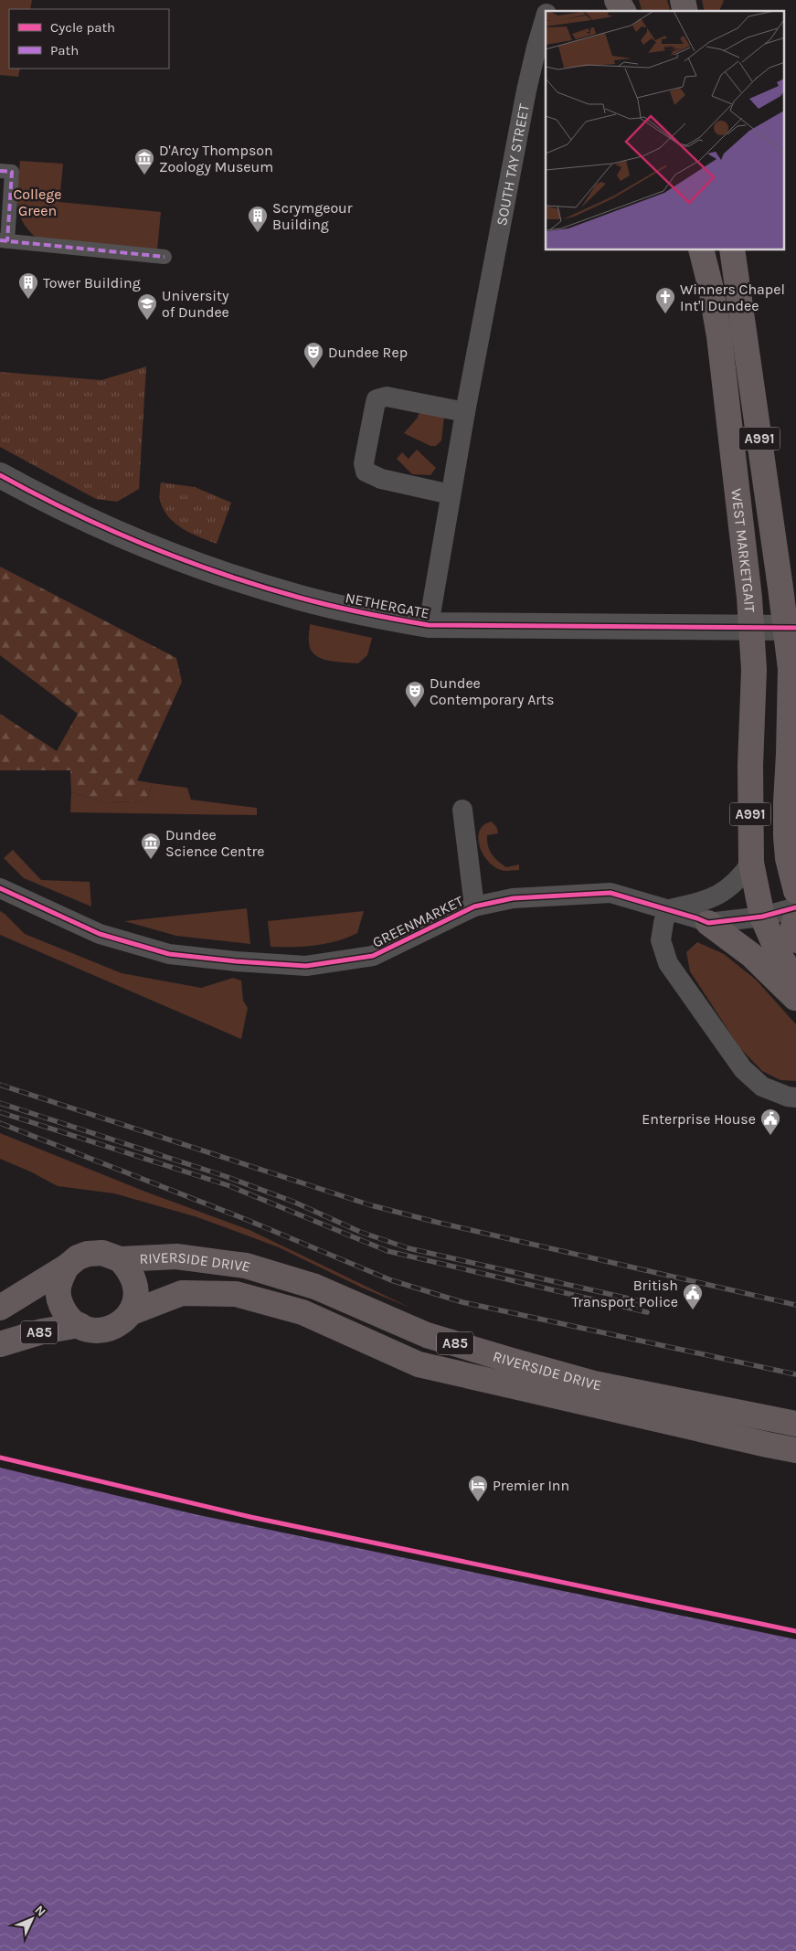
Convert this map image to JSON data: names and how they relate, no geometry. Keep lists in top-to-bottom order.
{
  "streets": {
    "main road": [
      "A991",
      "WEST MARKETGAIT",
      "RIVERSIDE DRIVE",
      "A85"
    ],
    "street": ["SOUTH TAY STREET", "NETHERGATE", "GREENMARKET"]
  },
  "crossings": [
    ["WEST MARKETGAIT", "NETHERGATE"],
    ["WEST MARKETGAIT", "GREENMARKET"],
    ["RIVERSIDE DRIVE", "A85"]
  ],
  "parks": ["College Green"],
  "places": {
    "museum": ["D'Arcy Thompson Zoology Museum", "Dundee Science Centre"],
    "building": ["Scrymgeour Building", "Tower Building"],
    "church": ["Winners Chapel Int'l Dundee"],
    "school or university": ["University of Dundee"],
    "theatre": ["Dundee Rep", "Dundee Contemporary Arts"],
    "public building": ["Enterprise House", "British Transport Police"],
    "hotel": ["Premier Inn"]
  },
  "legend": ["Cycle path", "Path"],
  "north": "top right"
}
